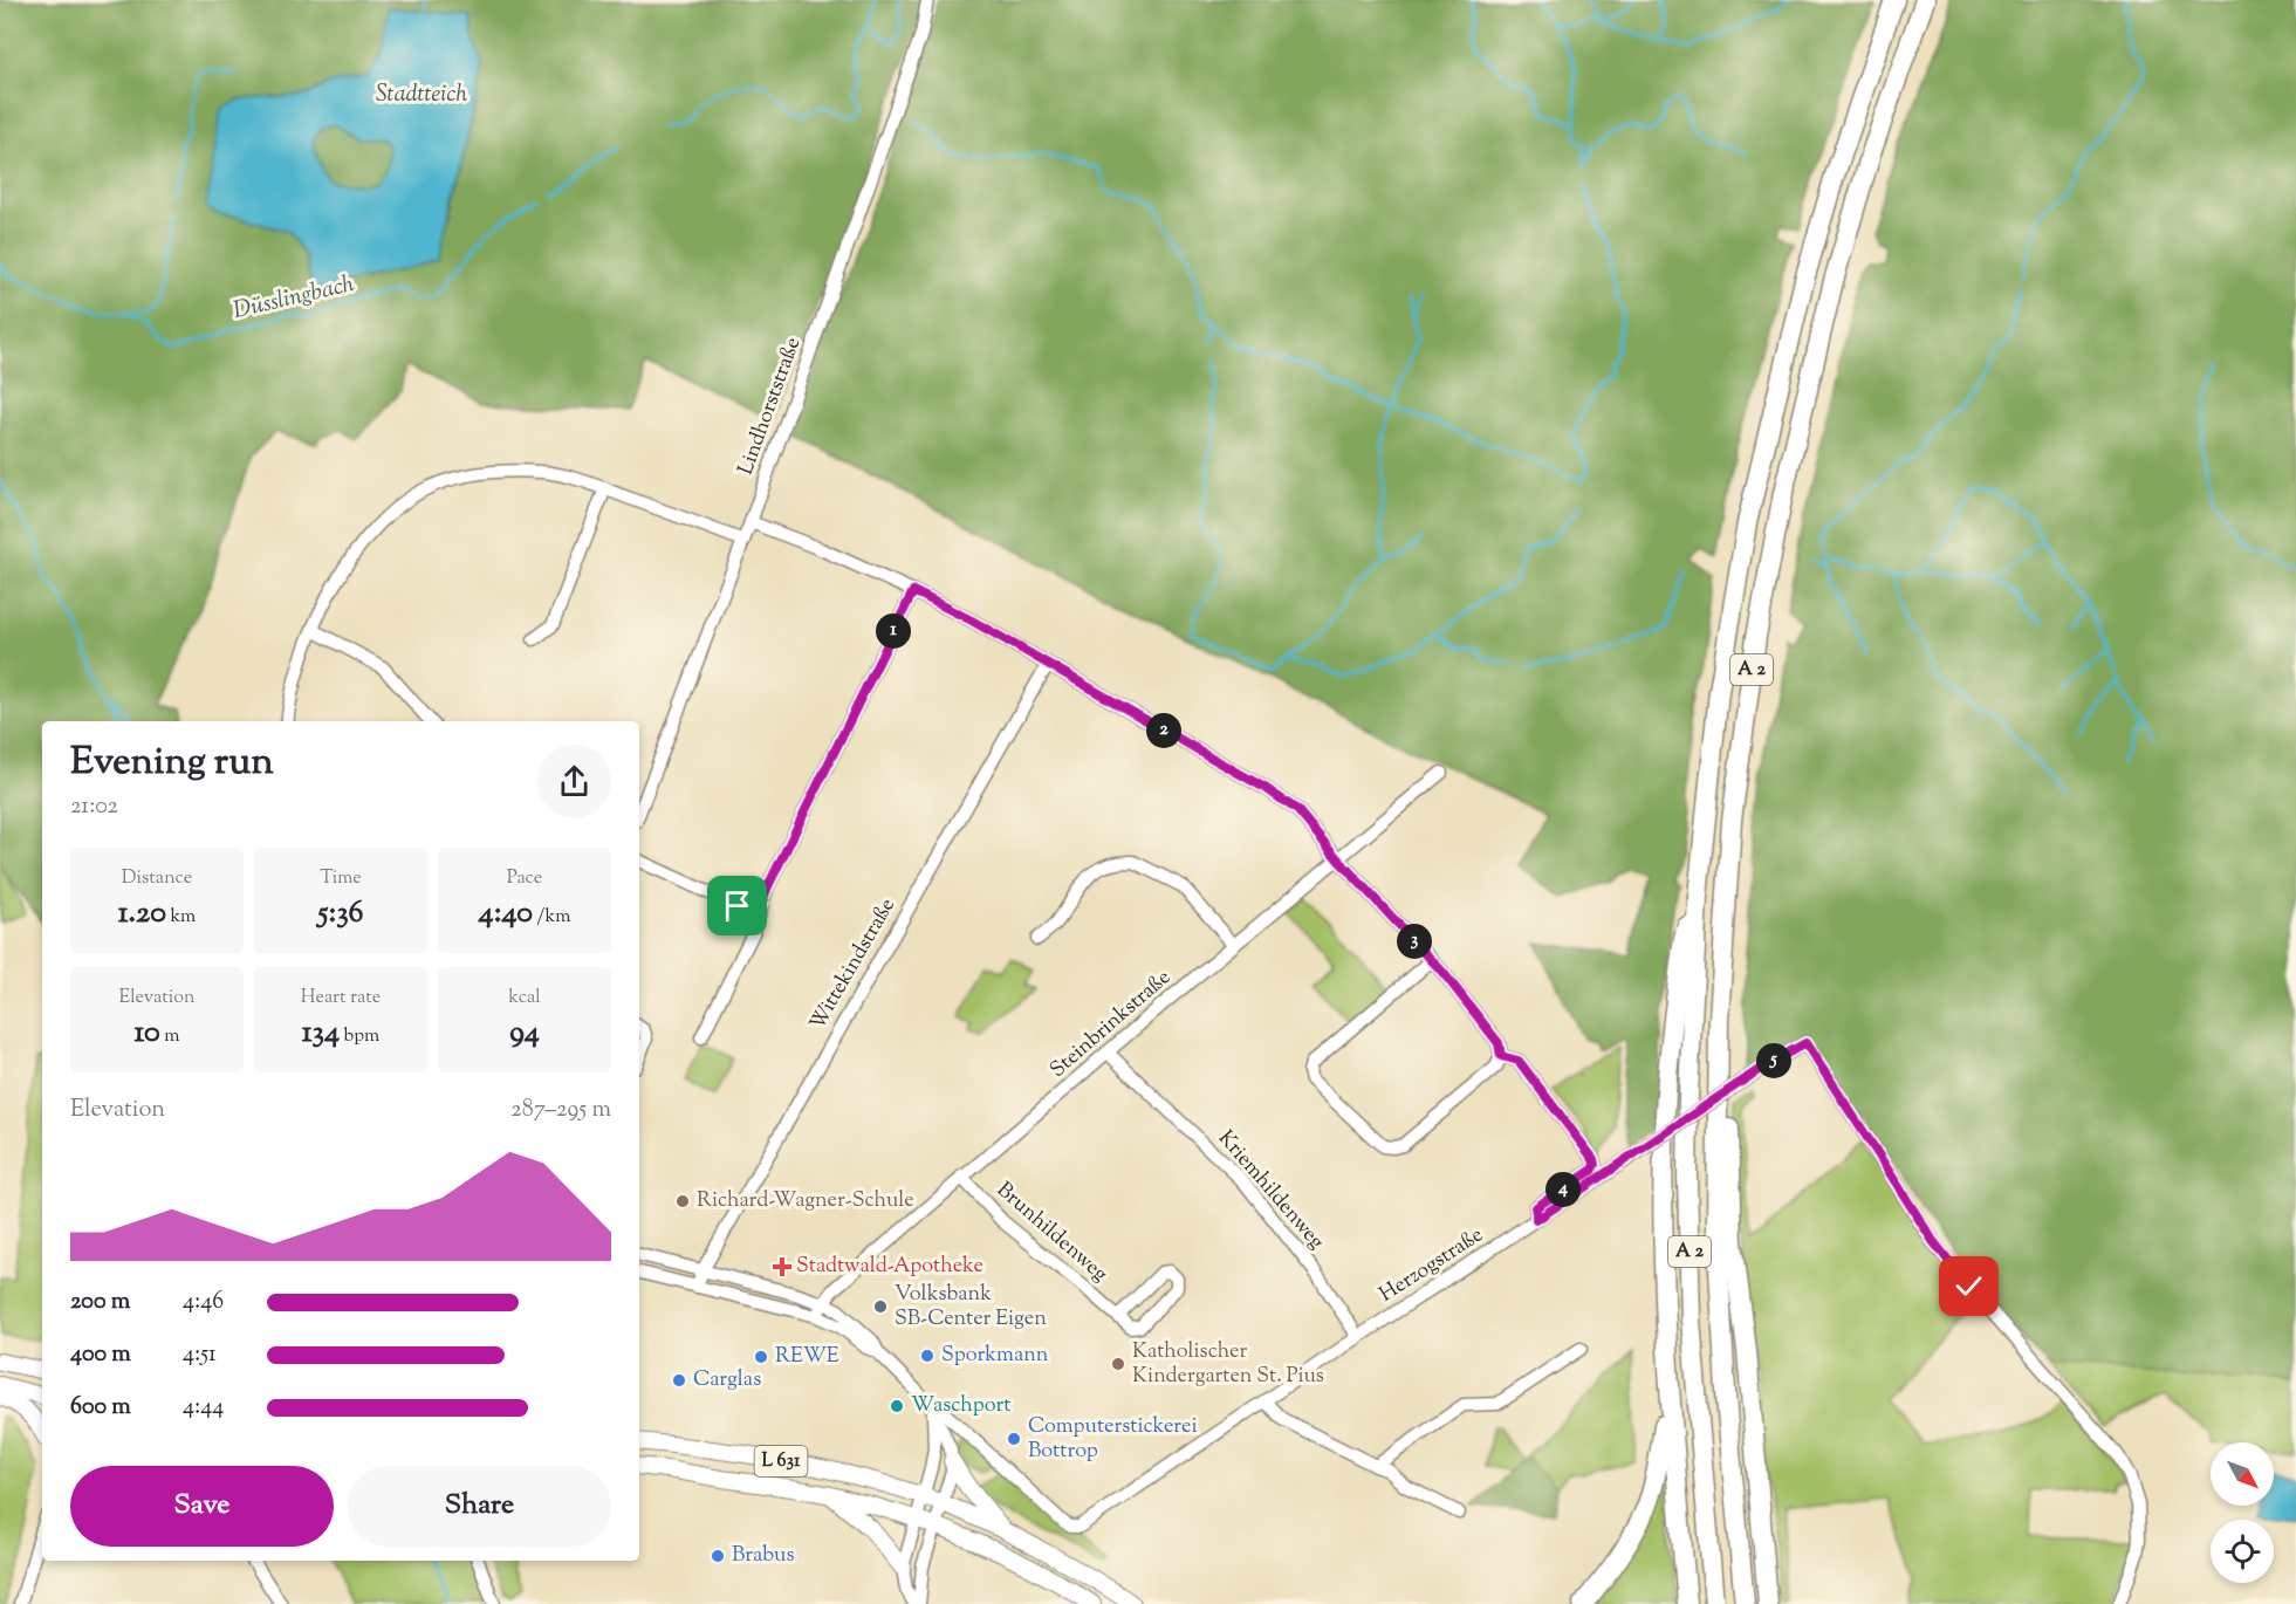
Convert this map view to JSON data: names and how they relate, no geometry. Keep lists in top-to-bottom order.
{
  "streets": {
    "highway": ["A 2"],
    "main road": ["L 631"],
    "street": [
      "Lindhorststraße",
      "Wittekindstraße",
      "Steinbrinkstraße",
      "Kriemhildenweg",
      "Brunhildenweg",
      "Herzogstraße"
    ]
  },
  "crossings": [
    ["Steinbrinkstraße", "Kriemhildenweg"],
    ["Steinbrinkstraße", "Brunhildenweg"],
    ["Kriemhildenweg", "Herzogstraße"]
  ],
  "water": ["Stadtteich", "Düsslingbach"],
  "places": {
    "other": [
      "Richard-Wagner-Schule",
      "Volksbank SB-Center Eigen",
      "Sporkmann",
      "REWE",
      "Katholischer Kindergarten St. Pius",
      "Carglas",
      "Waschport",
      "Computerstickerei Bottrop",
      "Brabus"
    ],
    "health": ["Stadtwald-Apotheke"]
  },
  "north": "bottom right",
  "page": {
    "pins": [
      "1",
      "2",
      "3",
      "5",
      "4"
    ],
    "heading": ["Evening run", "21:02"],
    "stats": [
      ["Distance", "1.20 km"],
      ["Time", "5:36"],
      ["Pace", "4:40 /km"],
      ["Elevation", "10 m"],
      ["Heart rate", "134 bpm"],
      ["kcal", "94"]
    ],
    "chart": ["Elevation", "287–295 m"],
    "list": [
      {
        "name": "200 m",
        "note": "4:46"
      },
      {
        "name": "400 m",
        "note": "4:51"
      },
      {
        "name": "600 m",
        "note": "4:44"
      }
    ],
    "buttons": ["Save", "Share"]
  }
}
